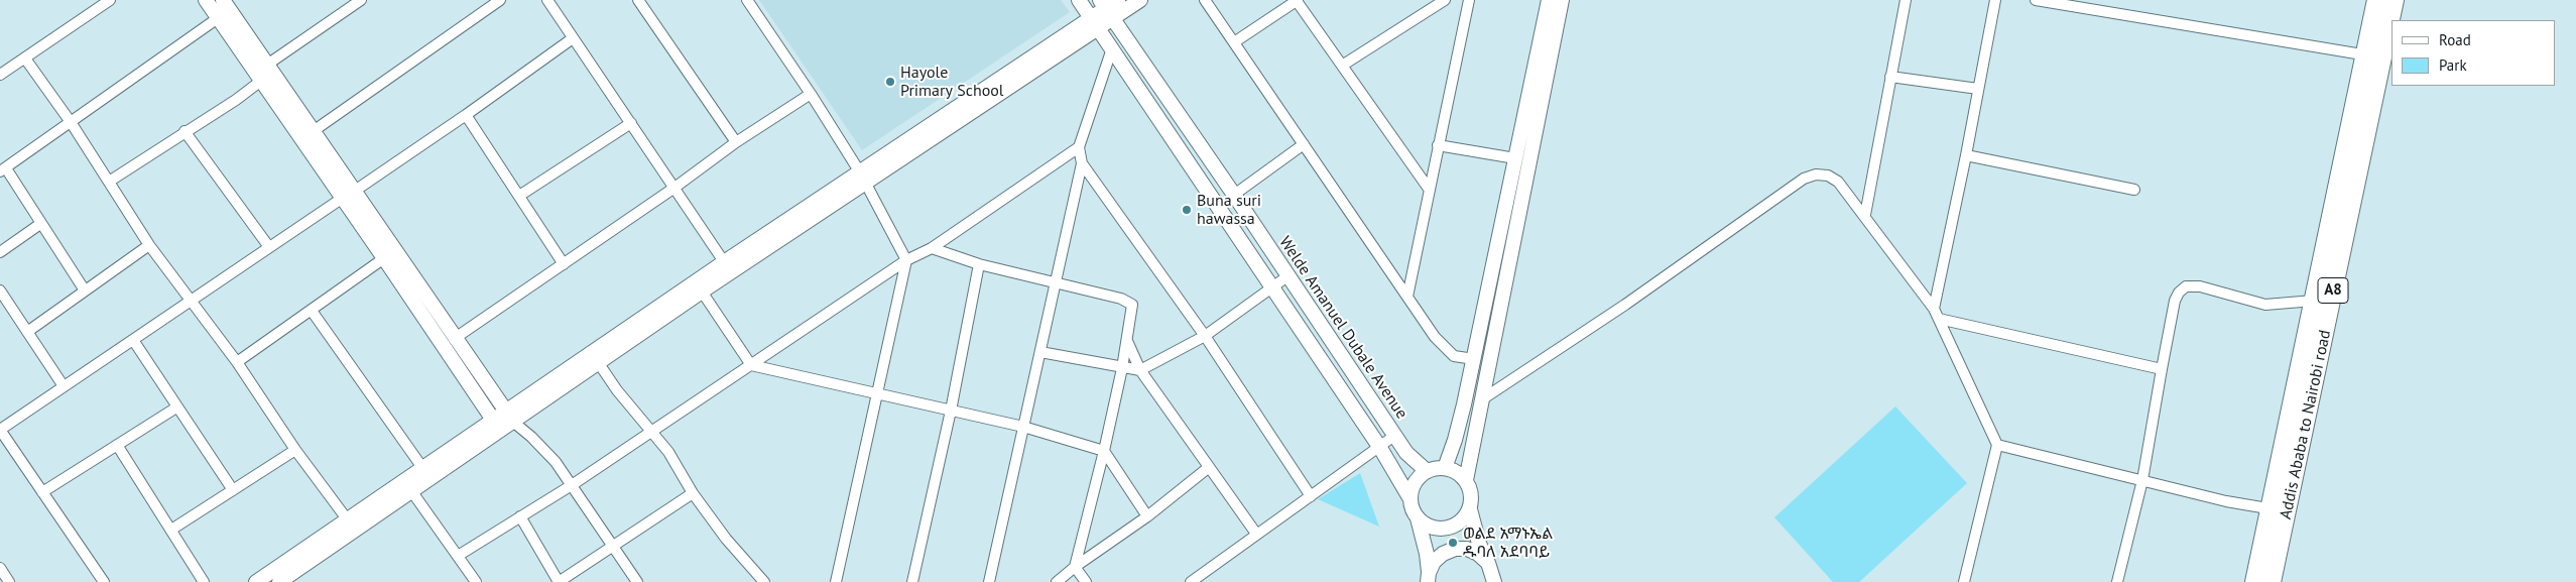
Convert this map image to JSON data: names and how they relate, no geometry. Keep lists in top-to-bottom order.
{
  "streets": {
    "highway": ["A8", "Addis Ababa to Nairobi road"],
    "street": ["Welde Amanuel Dubale Avenue"]
  },
  "places": ["Hayole Primary School", "Buna suri hawassa", "ወልደ አማኑኤል ዱባለ አደባባይ"],
  "legend": ["Road", "Park"]
}
